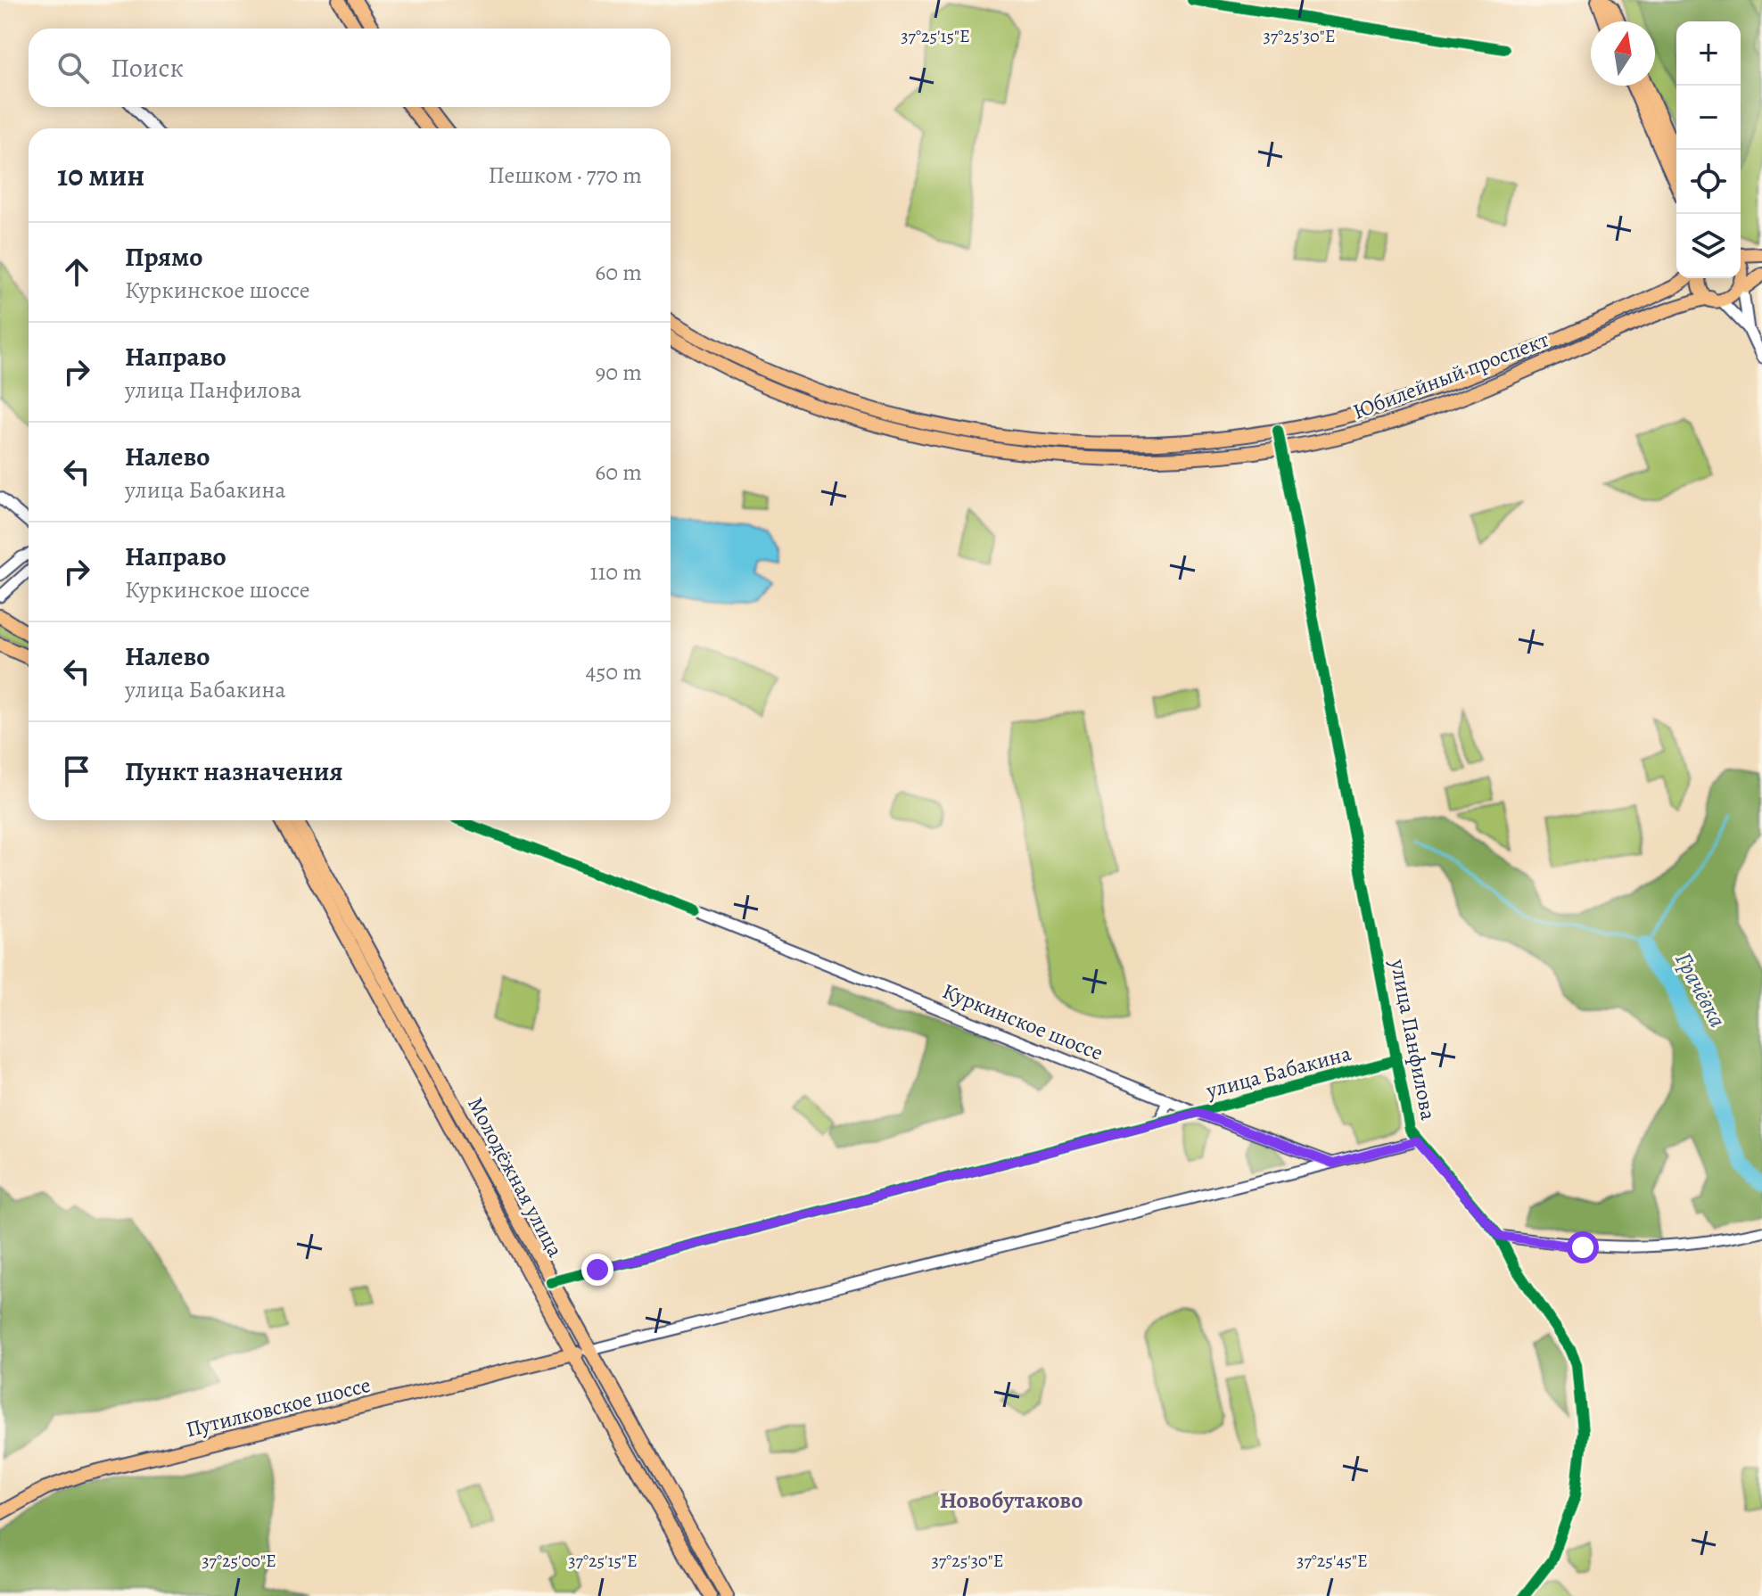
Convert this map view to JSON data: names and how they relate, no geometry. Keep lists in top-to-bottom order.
{
  "streets": {
    "main road": ["Юбилейный проспект", "Молодёжная улица", "Путилковское шоссе"],
    "street": ["Куркинское шоссе", "улица Панфилова", "улица Бабакина"]
  },
  "crossings": [
    ["Юбилейный проспект", "улица Панфилова"],
    ["Куркинское шоссе", "улица Бабакина"],
    ["улица Панфилова", "улица Бабакина"],
    ["улица Бабакина", "Молодёжная улица"],
    ["Молодёжная улица", "Путилковское шоссе"]
  ],
  "districts": ["Новобутаково"],
  "water": ["Грачёвка"],
  "north": "top",
  "page": {
    "map_buttons": ["+", "−"],
    "search": "Поиск",
    "heading": ["10 мин", "Пешком · 770 m"],
    "list": [
      ["Прямо", "Куркинское шоссе", "60 m"],
      ["Направо", "улица Панфилова", "90 m"],
      ["Налево", "улица Бабакина", "60 m"],
      ["Направо", "Куркинское шоссе", "110 m"],
      ["Налево", "улица Бабакина", "450 m"],
      "Пункт назначения"
    ]
  },
  "coordinates": [
    "37°25'15\"E",
    "37°25'30\"E",
    "37°25'00\"E",
    "37°25'45\"E"
  ]
}
